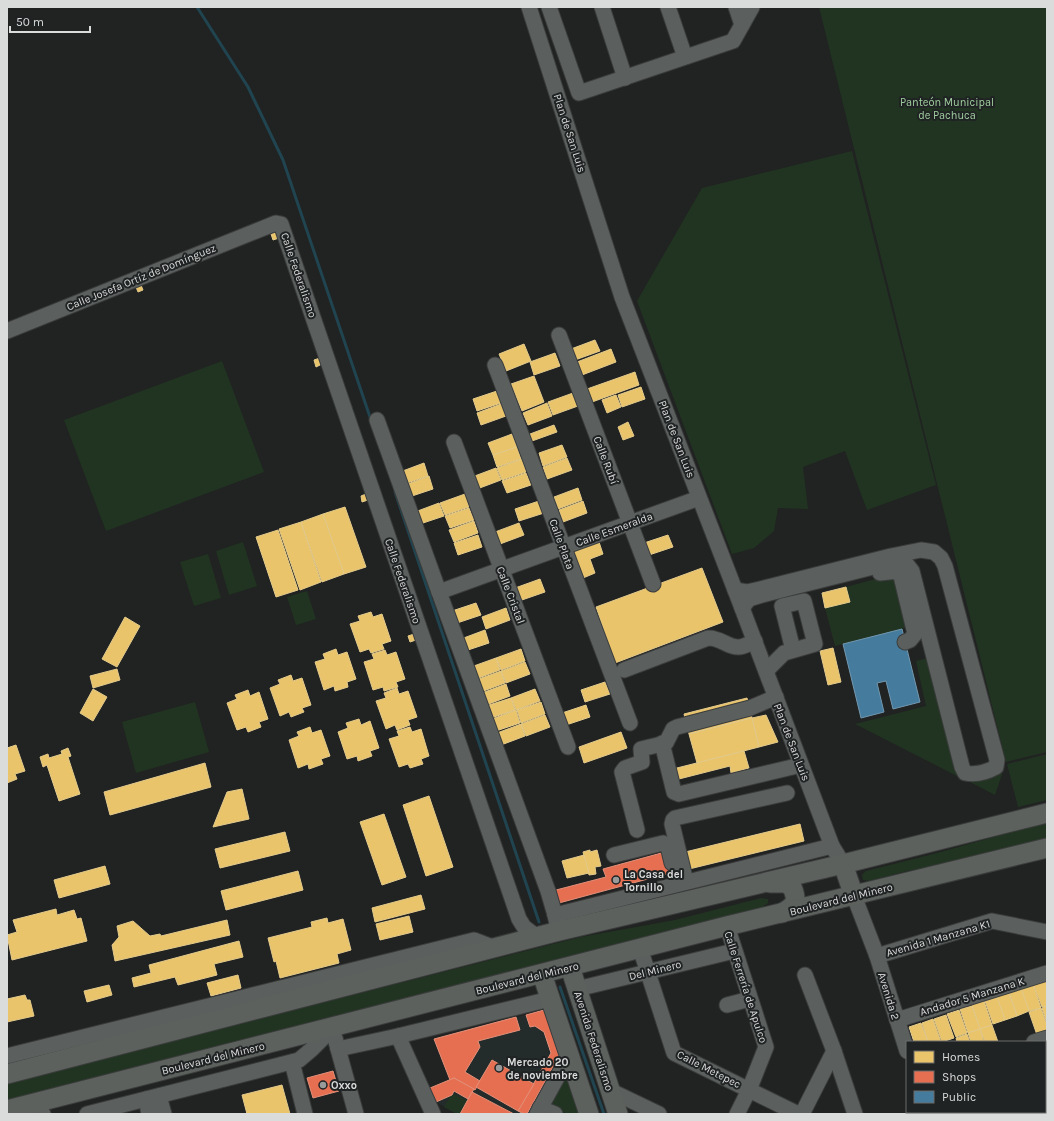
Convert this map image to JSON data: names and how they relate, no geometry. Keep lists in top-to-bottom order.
{
  "streets": {
    "main road": ["Boulevard del Minero", "Avenida Federalismo"],
    "street": [
      "Plan de San Luis",
      "Calle Federalismo",
      "Calle Josefa Ortíz de Domínguez",
      "Calle Rubí",
      "Calle Esmeralda",
      "Calle Plata",
      "Calle Cristal",
      "Avenida 1 Manzana K1",
      "Del Minero",
      "Calle Ferrería de Apulco",
      "Avenida 2",
      "Andador 5 Manzana K",
      "Calle Metepec"
    ]
  },
  "crossings": [
    ["Plan de San Luis", "Calle Esmeralda"],
    ["Calle Federalismo", "Calle Josefa Ortíz de Domínguez"],
    ["Calle Rubí", "Calle Esmeralda"],
    ["Calle Esmeralda", "Calle Plata"],
    ["Calle Esmeralda", "Calle Cristal"],
    ["Boulevard del Minero", "Calle Ferrería de Apulco"],
    ["Boulevard del Minero", "Avenida 2"],
    ["Boulevard del Minero", "Avenida Federalismo"],
    ["Boulevard del Minero", "Calle Metepec"],
    ["Avenida 1 Manzana K1", "Avenida 2"],
    ["Del Minero", "Calle Ferrería de Apulco"],
    ["Del Minero", "Avenida Federalismo"],
    ["Del Minero", "Calle Metepec"],
    ["Calle Ferrería de Apulco", "Calle Metepec"],
    ["Avenida 2", "Andador 5 Manzana K"]
  ],
  "parks": ["Panteón Municipal de Pachuca"],
  "places": ["La Casa del Tornillo", "Mercado 20 de noviembre", "Oxxo"],
  "legend": ["Homes", "Shops", "Public"],
  "scale_bar": "50 m"
}
